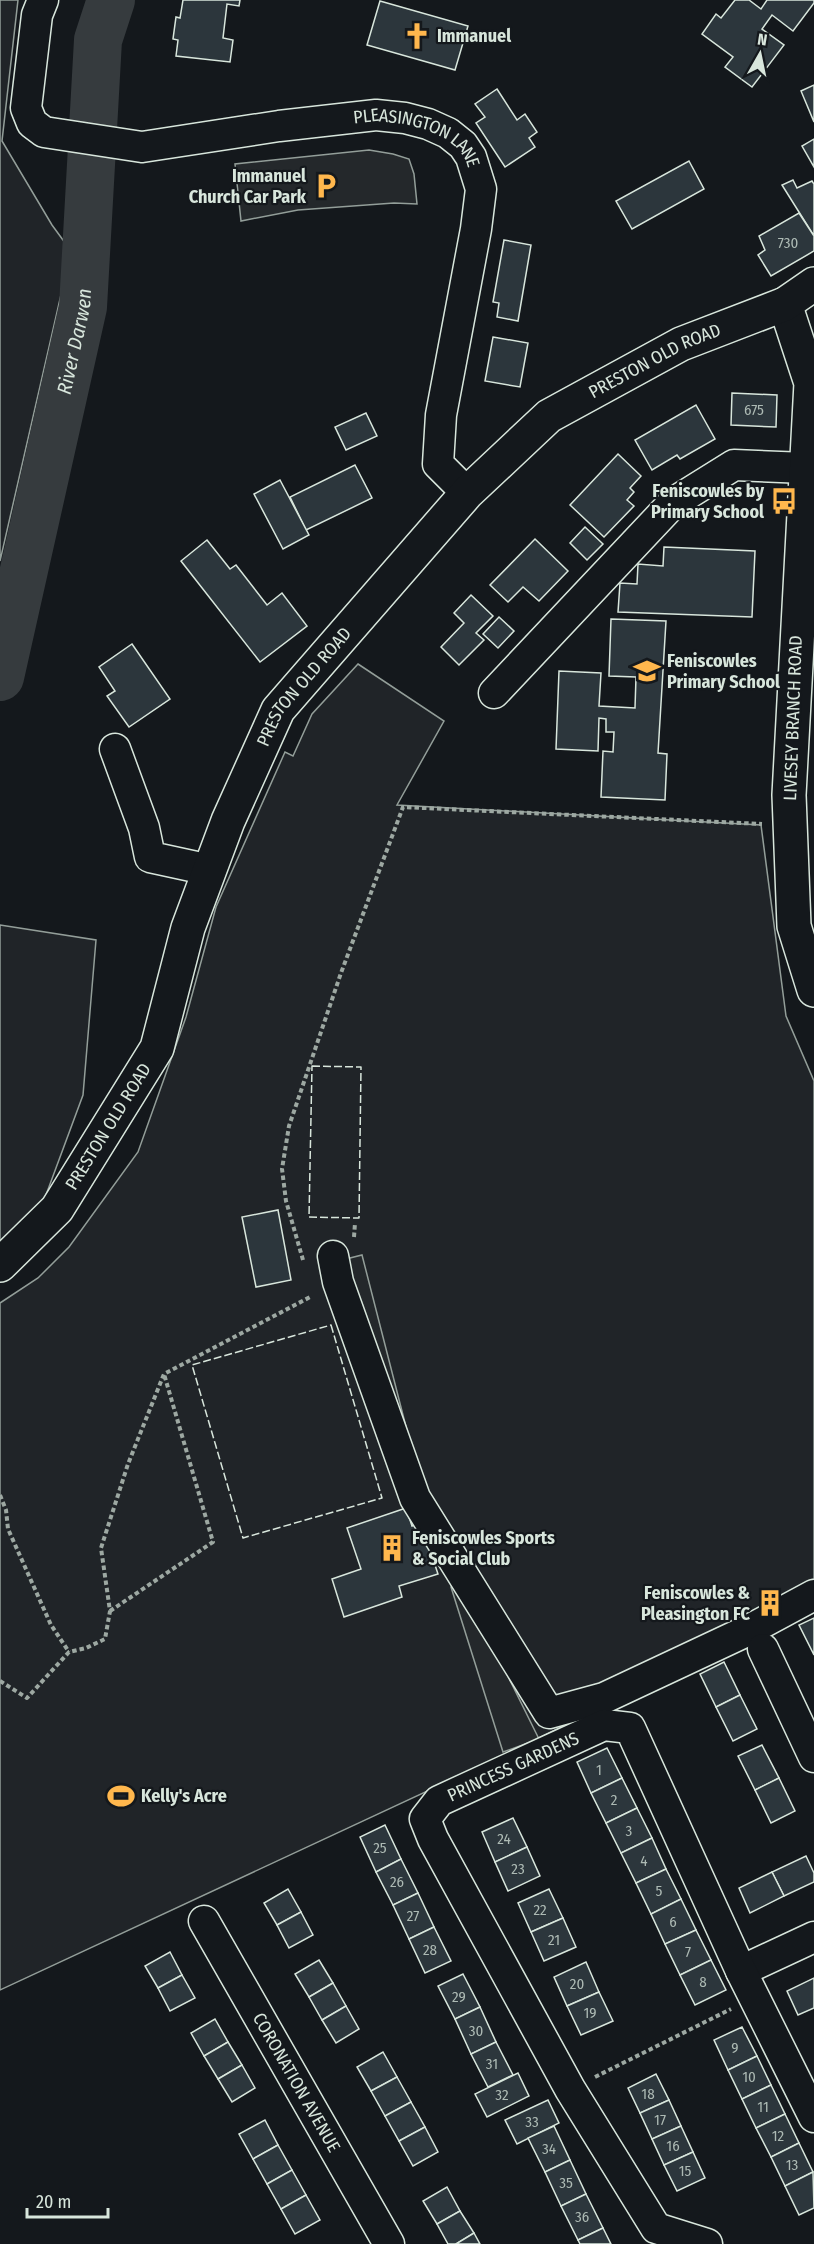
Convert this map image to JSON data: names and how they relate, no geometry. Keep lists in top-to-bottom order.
{
  "streets": {
    "main road": ["PRESTON OLD ROAD", "LIVESEY BRANCH ROAD"],
    "street": ["PLEASINGTON LANE", "PRINCESS GARDENS", "CORONATION AVENUE"]
  },
  "crossings": [
    ["PLEASINGTON LANE", "PRESTON OLD ROAD"],
    ["PRESTON OLD ROAD", "LIVESEY BRANCH ROAD"]
  ],
  "water": ["River Darwen"],
  "places": {
    "church": ["Immanuel"],
    "parking": ["Immanuel Church Car Park"],
    "bus stop": ["Feniscowles by Primary School"],
    "school or university": ["Feniscowles Primary School"],
    "building": ["Feniscowles Sports & Social Club", "Feniscowles & Pleasington FC"],
    "sports": ["Kelly's Acre"]
  },
  "house_numbers": [
    "730",
    "675",
    "1",
    "2",
    "3",
    "24",
    "25",
    "4",
    "23",
    "26",
    "5",
    "22",
    "27",
    "6",
    "21",
    "28",
    "7",
    "8",
    "20",
    "29",
    "19",
    "30",
    "9",
    "31",
    "10",
    "18",
    "32",
    "11",
    "17",
    "33",
    "12",
    "16",
    "34",
    "13",
    "15",
    "35",
    "36"
  ],
  "scale_bar": "20 m",
  "north": "top"
}
